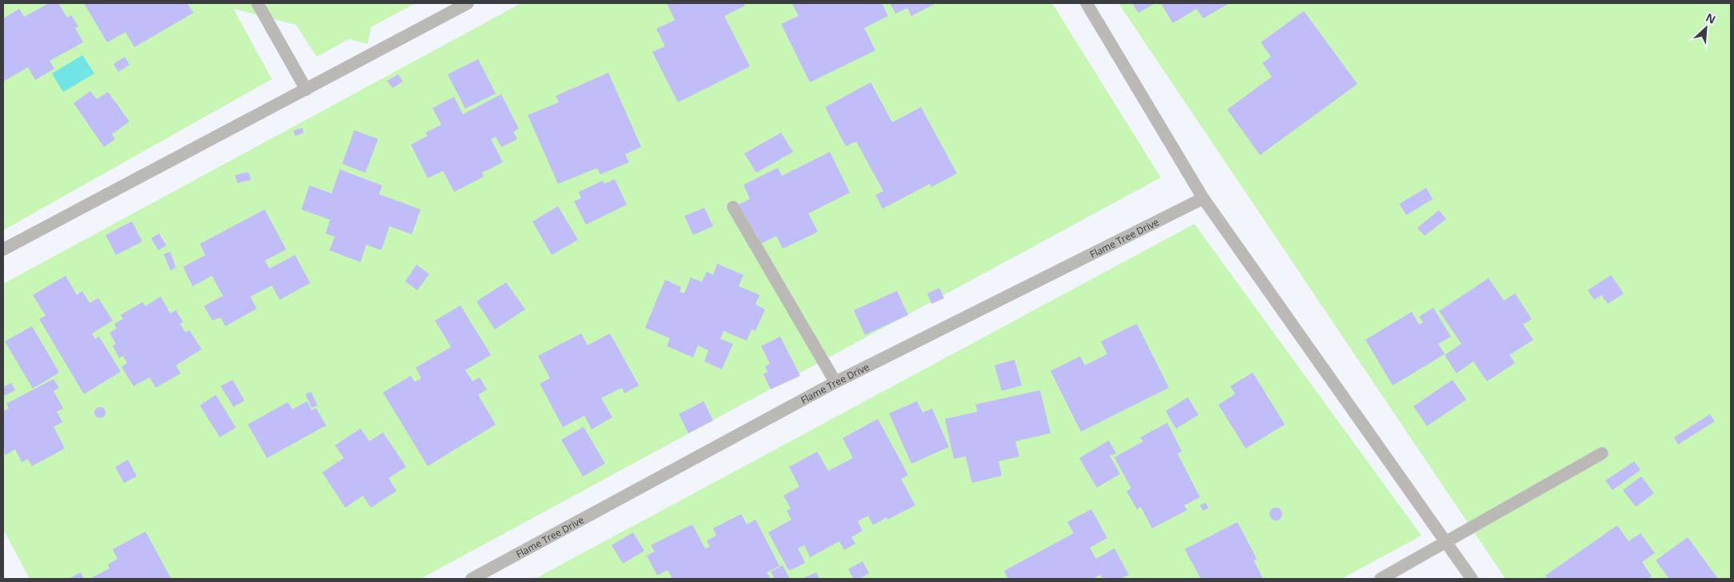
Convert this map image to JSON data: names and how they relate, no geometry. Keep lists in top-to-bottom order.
{
  "streets": {
    "street": ["Flame Tree Drive"]
  },
  "north": "top right"
}
